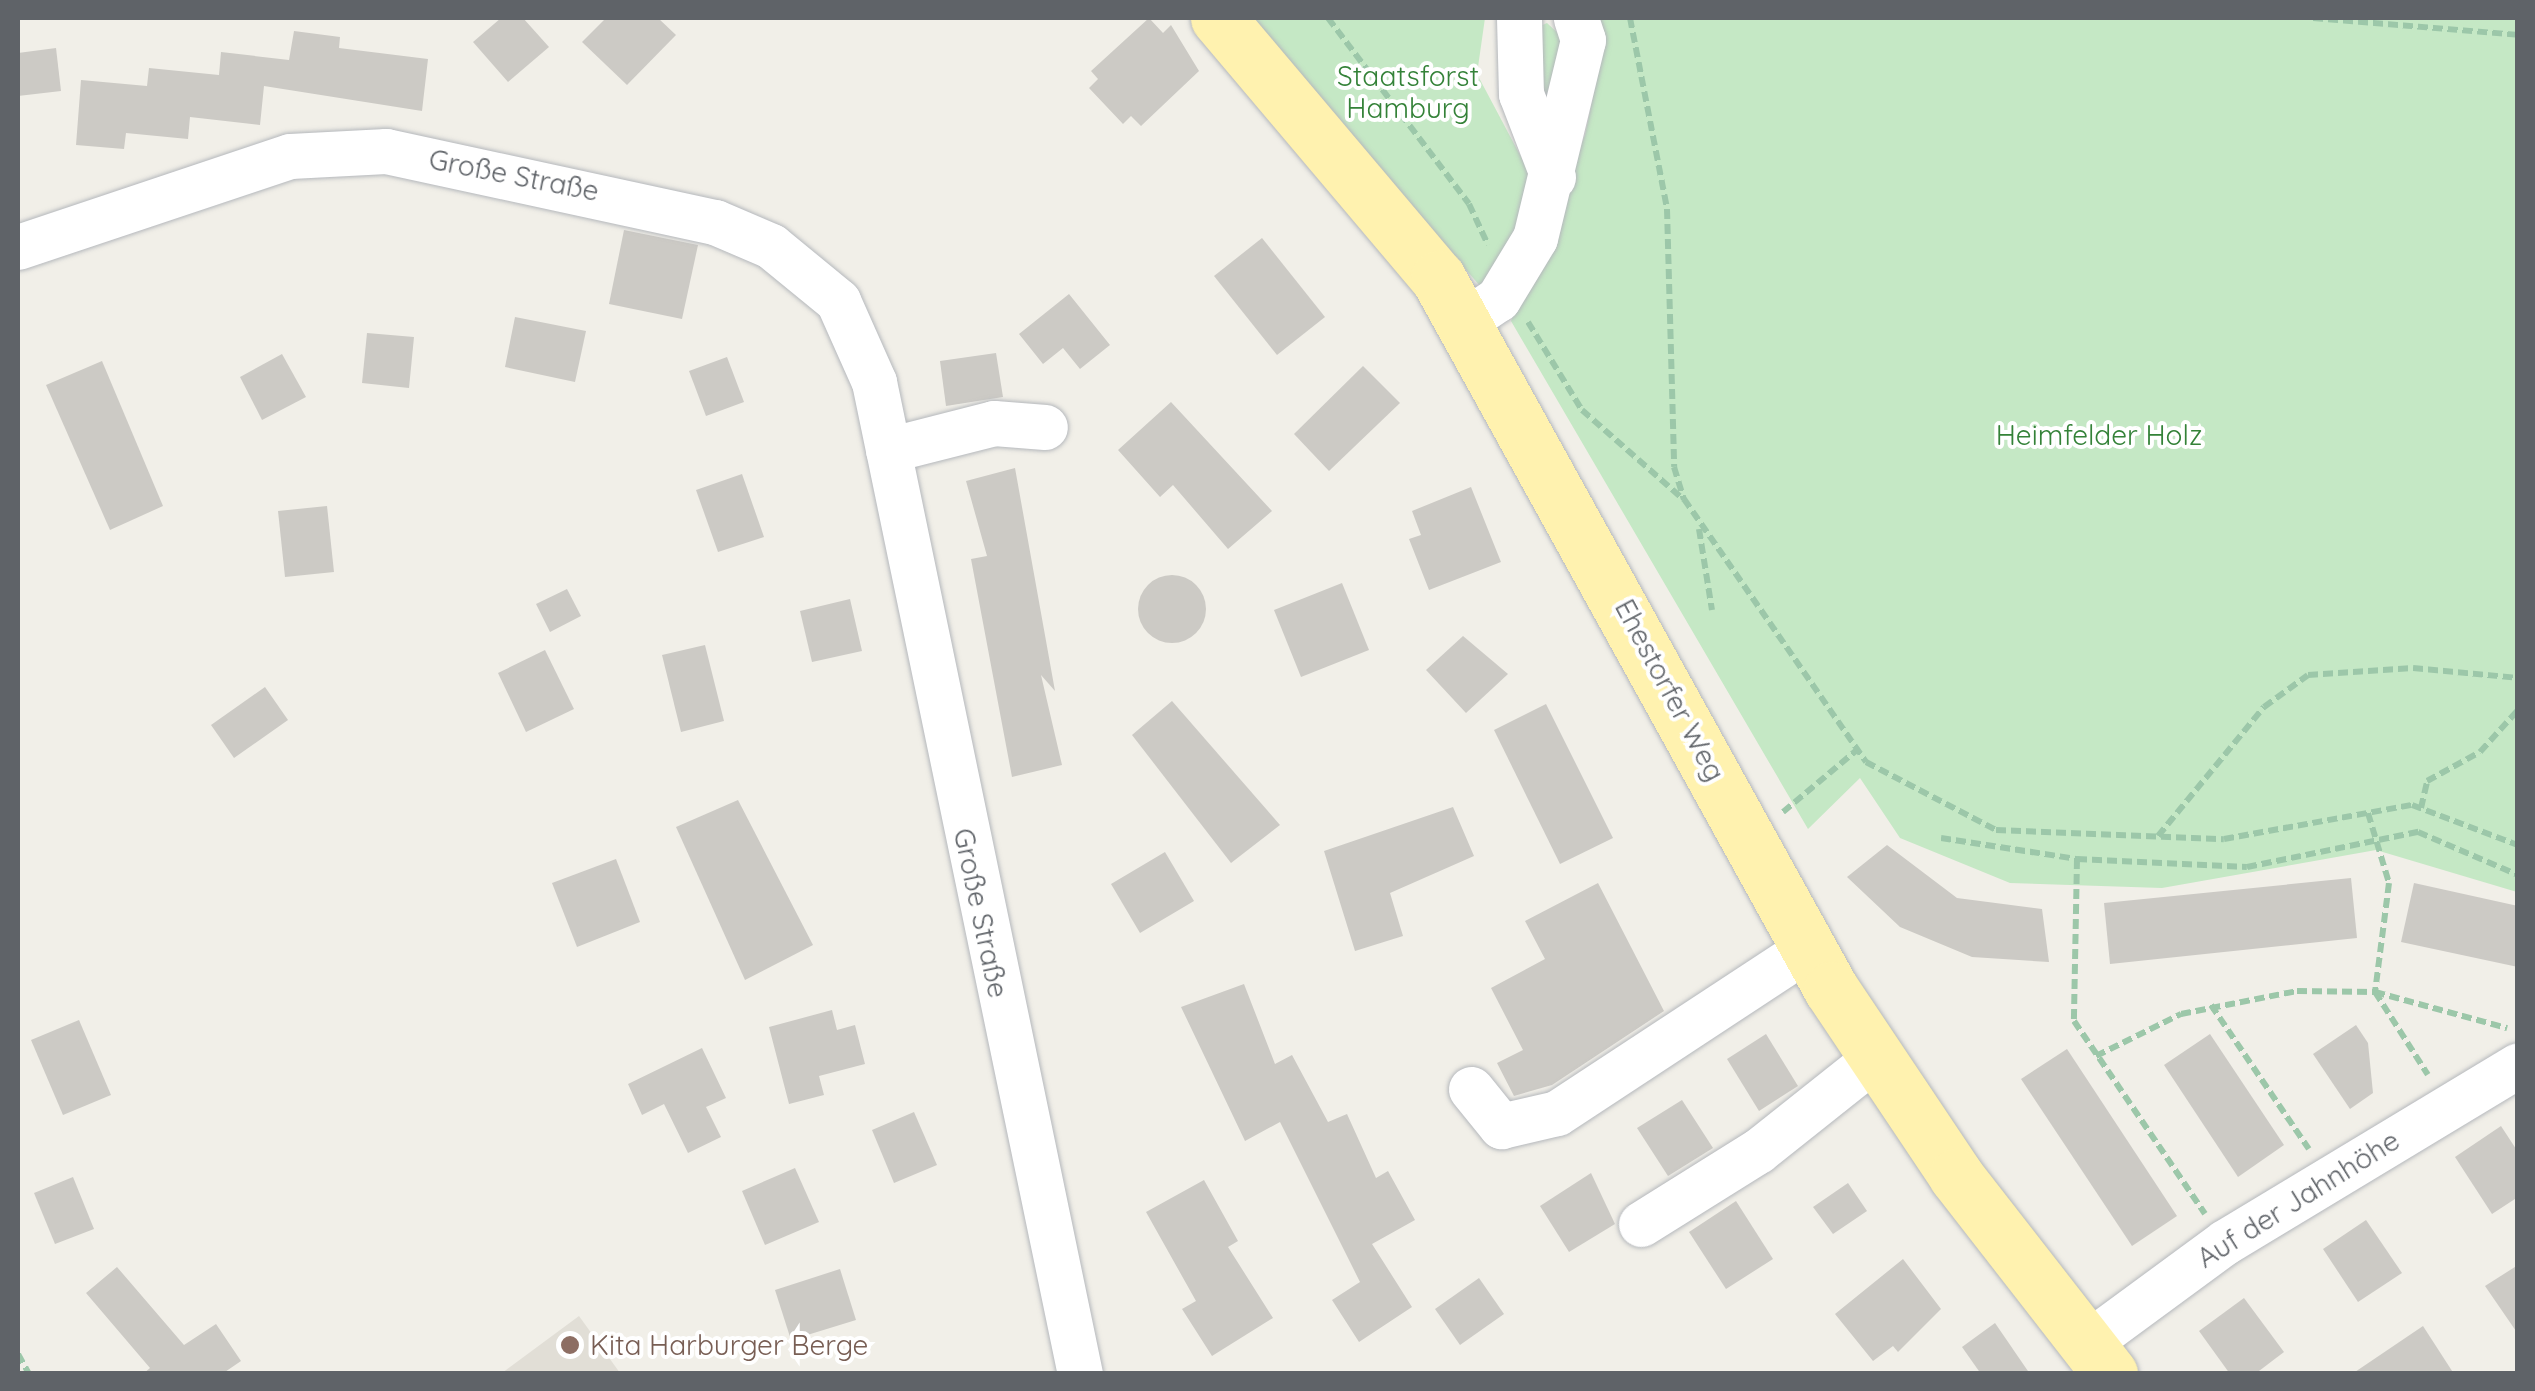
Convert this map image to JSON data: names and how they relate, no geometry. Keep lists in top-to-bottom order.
{
  "streets": {
    "main road": ["Ehestorfer Weg"],
    "street": ["Große Straße", "Auf der Jahnhöhe"]
  },
  "crossings": [
    ["Ehestorfer Weg", "Auf der Jahnhöhe"]
  ],
  "parks": ["Staatsforst Hamburg", "Heimfelder Holz"],
  "places": ["Kita Harburger Berge"]
}
